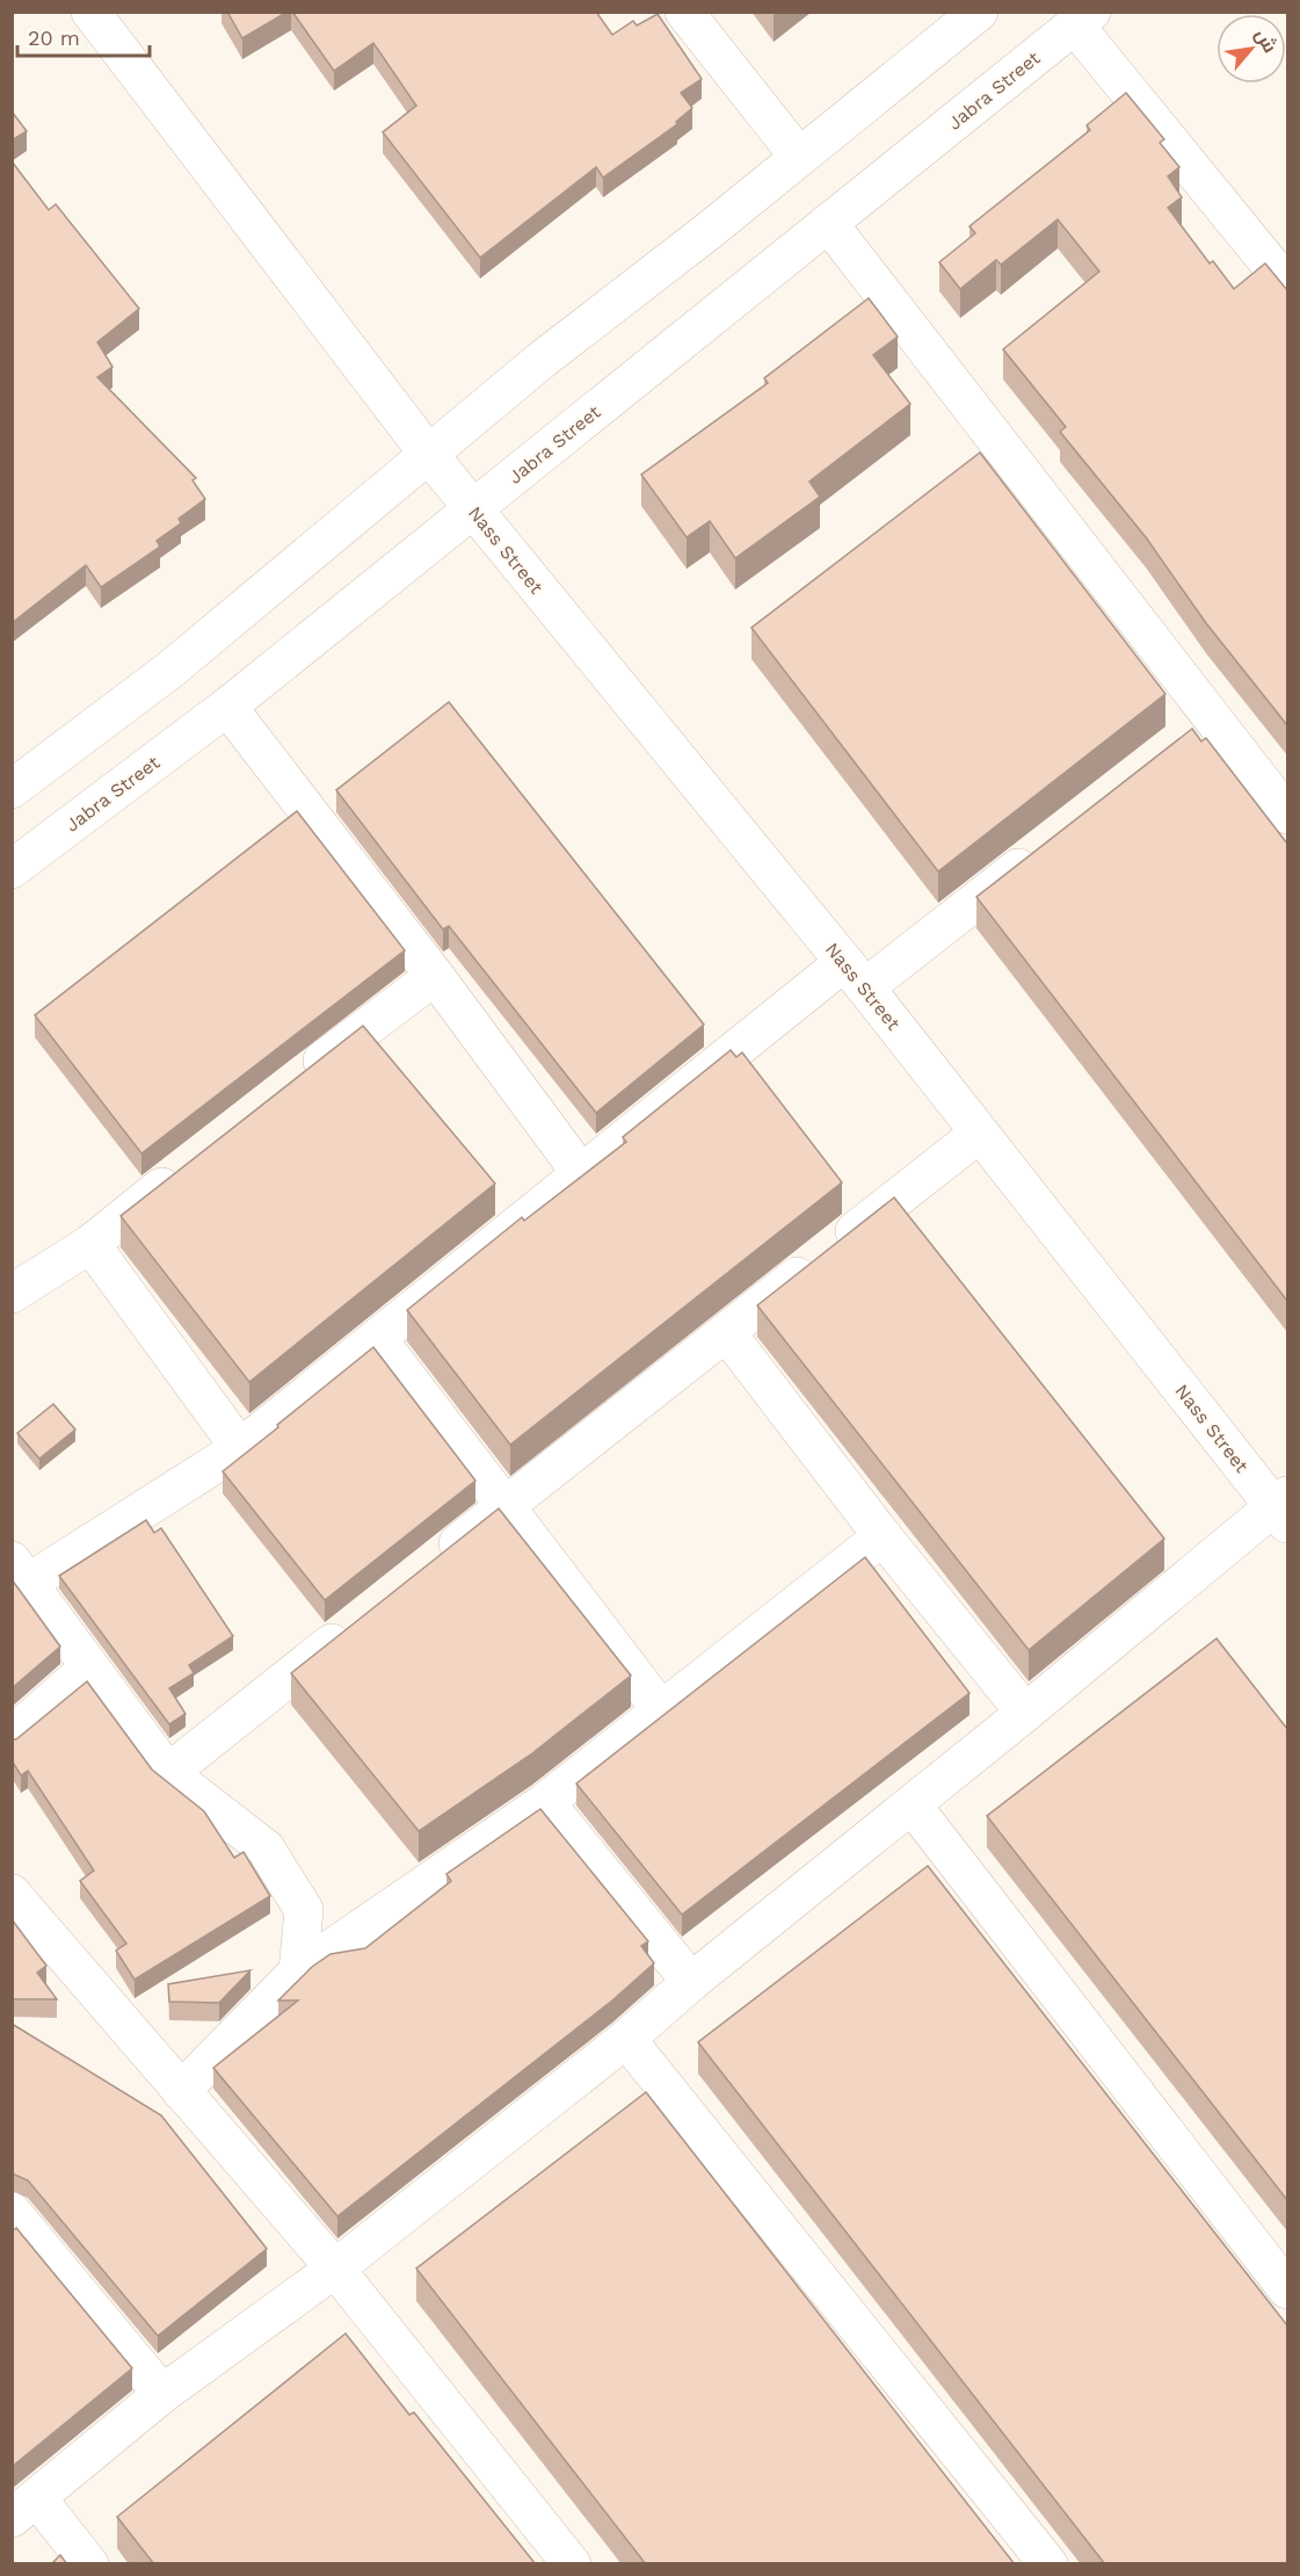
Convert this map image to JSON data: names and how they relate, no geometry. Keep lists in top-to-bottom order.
{
  "streets": {
    "street": ["Jabra Street", "Nass Street"]
  },
  "crossings": [
    ["Jabra Street", "Nass Street"]
  ],
  "scale_bar": "20 m",
  "north": "top right"
}
